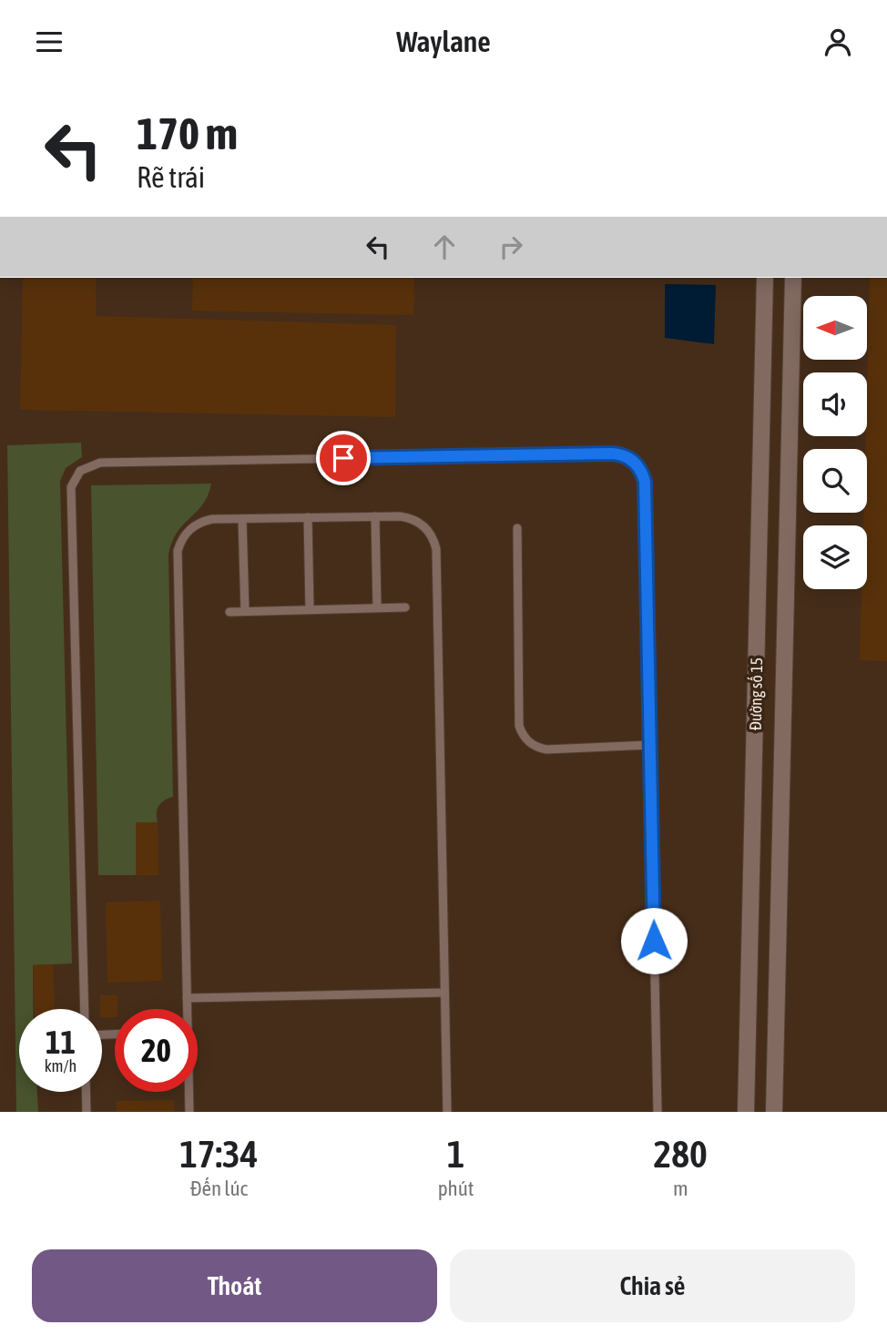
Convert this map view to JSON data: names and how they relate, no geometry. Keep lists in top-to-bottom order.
{
  "streets": {
    "street": ["Đường số 15"]
  },
  "north": "left",
  "page": {
    "header": "Waylane",
    "turn": ["170 m", "Rẽ trái"],
    "speed": "11 km/h",
    "limit": "20",
    "eta": [
      "17:34",
      "Đến lúc",
      "1",
      "phút",
      "280",
      "m"
    ],
    "buttons": ["Thoát", "Chia sẻ"]
  }
}
